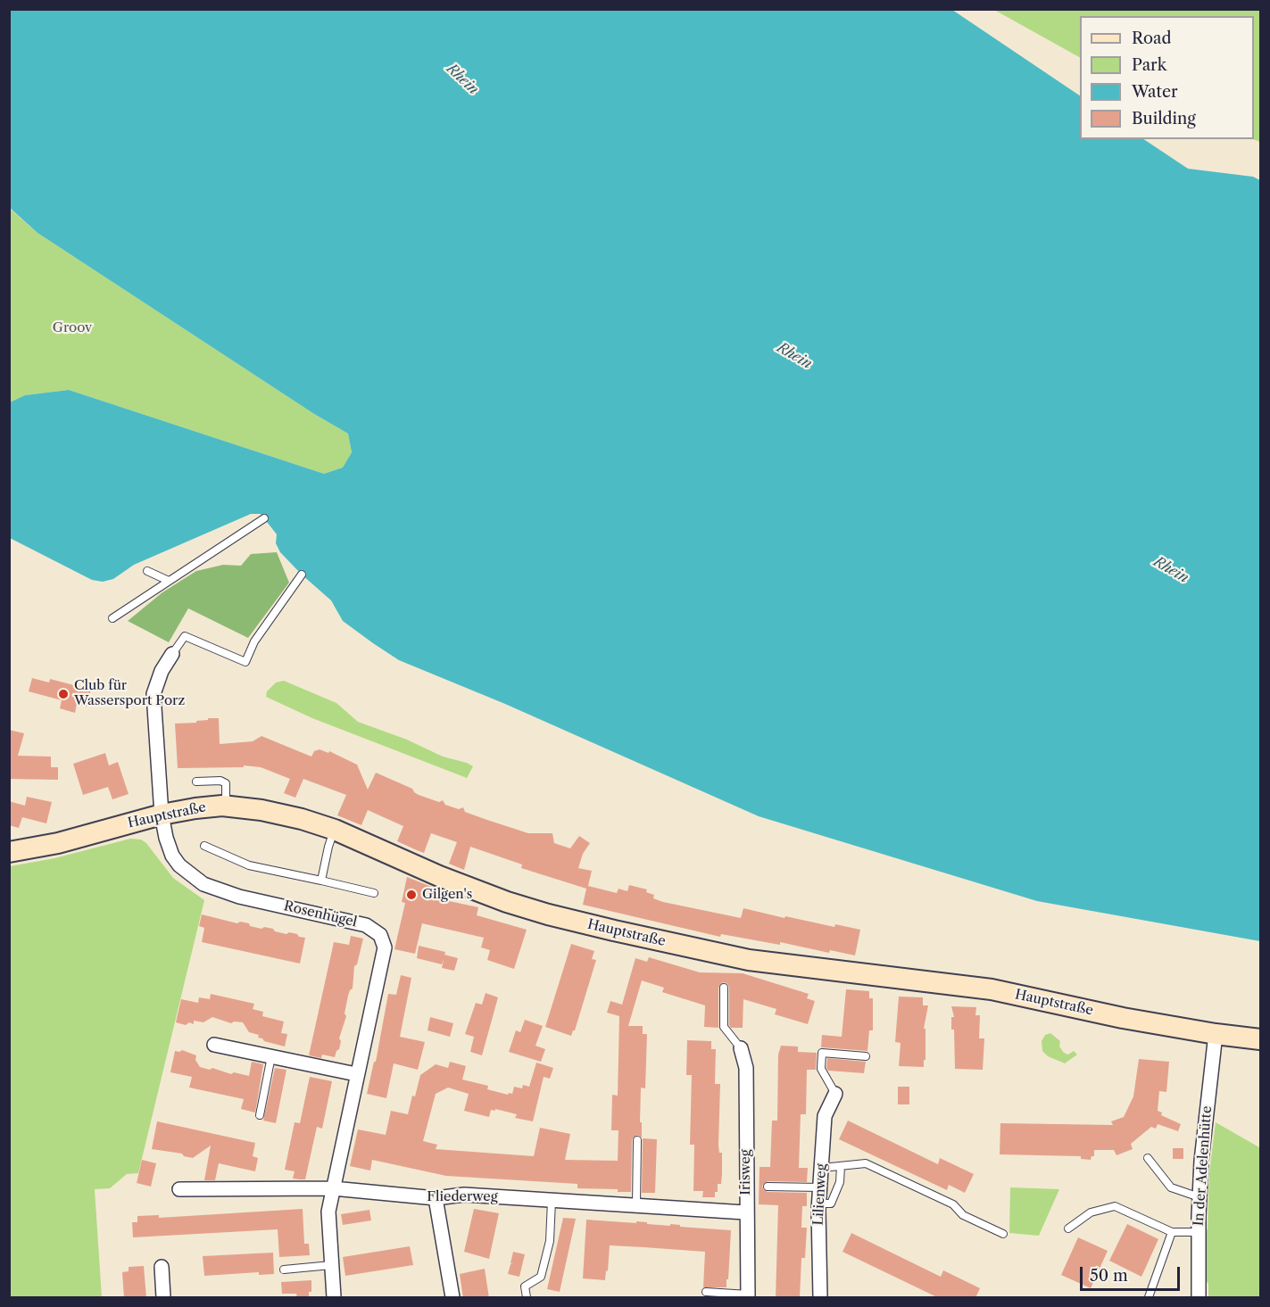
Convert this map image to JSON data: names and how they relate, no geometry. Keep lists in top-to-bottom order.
{
  "streets": {
    "main road": ["Hauptstraße"],
    "street": [
      "Rosenhügel",
      "In der Adelenhütte",
      "Irisweg",
      "Lilienweg",
      "Fliederweg"
    ]
  },
  "crossings": [
    ["Hauptstraße", "Rosenhügel"],
    ["Hauptstraße", "In der Adelenhütte"],
    ["Rosenhügel", "Fliederweg"],
    ["Irisweg", "Fliederweg"]
  ],
  "water": ["Rhein"],
  "parks": ["Groov"],
  "places": ["Club für Wassersport Porz", "Gilgen's"],
  "legend": [
    "Road",
    "Park",
    "Water",
    "Building"
  ],
  "scale_bar": "50 m"
}
